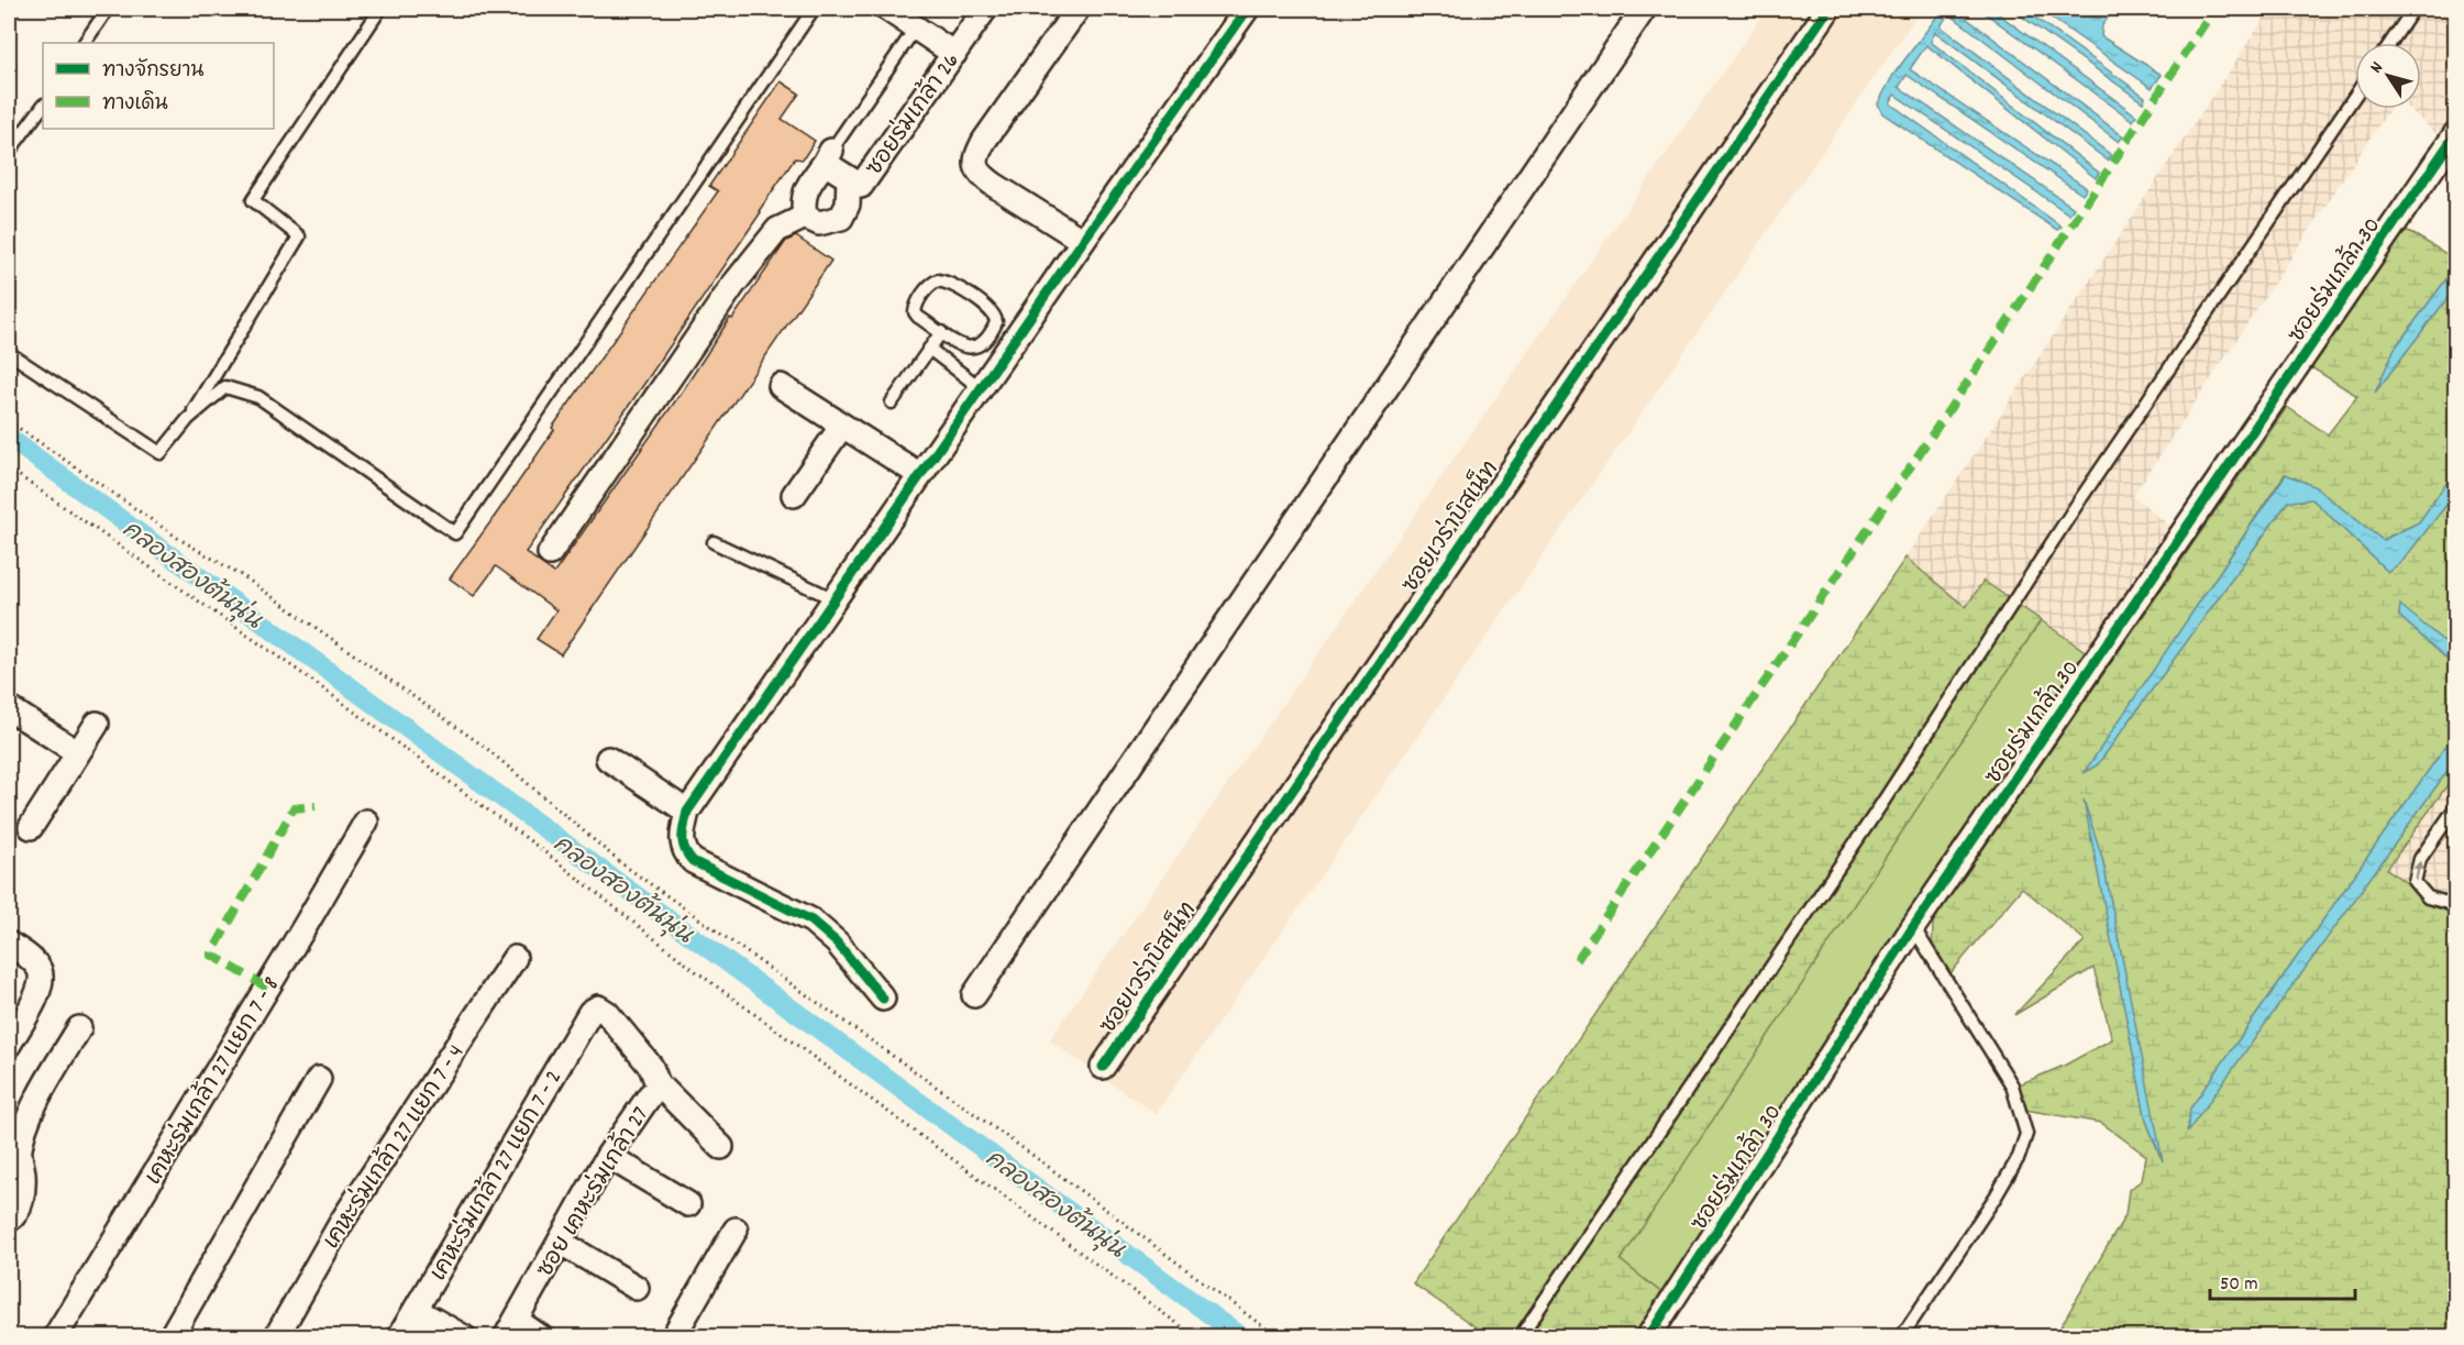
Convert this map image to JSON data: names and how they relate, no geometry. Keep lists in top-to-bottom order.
{
  "streets": {
    "street": [
      "ซอยร่มเกล้า 26",
      "ซอยร่มเกล้า 30",
      "ซอยเวร่าบิสเน็ท",
      "เคหะร่มเกล้า 27 แยก 7 - 8",
      "เคหะร่มเกล้า 27 แยก 7 - 4",
      "เคหะร่มเกล้า 27 แยก 7 - 2",
      "ซอย เคหะร่มเกล้า 27"
    ]
  },
  "crossings": [
    ["เคหะร่มเกล้า 27 แยก 7 - 2", "ซอย เคหะร่มเกล้า 27"]
  ],
  "water": ["คลองสองต้นนุ่น"],
  "legend": ["ทางจักรยาน", "ทางเดิน"],
  "scale_bar": "50 m",
  "north": "top left"
}
